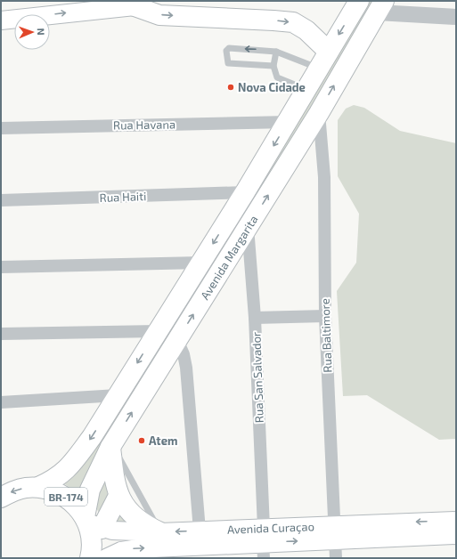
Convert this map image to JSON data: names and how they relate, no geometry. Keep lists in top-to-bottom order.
{
  "streets": {
    "main road": ["Avenida Margarita", "BR-174", "Avenida Curaçao"],
    "street": [
      "Rua Havana",
      "Rua Haiti",
      "Rua Baltimore",
      "Rua San Salvador"
    ]
  },
  "crossings": [
    ["Rua Havana", "Avenida Margarita"],
    ["Rua Haiti", "Avenida Margarita"],
    ["Avenida Margarita", "Rua Baltimore"],
    ["Avenida Margarita", "Rua San Salvador"],
    ["Avenida Margarita", "BR-174"],
    ["Avenida Margarita", "Avenida Curaçao"],
    ["Rua Baltimore", "Avenida Curaçao"],
    ["Rua San Salvador", "Avenida Curaçao"],
    ["BR-174", "Avenida Curaçao"]
  ],
  "places": ["Nova Cidade", "Atem"],
  "north": "right"
}
